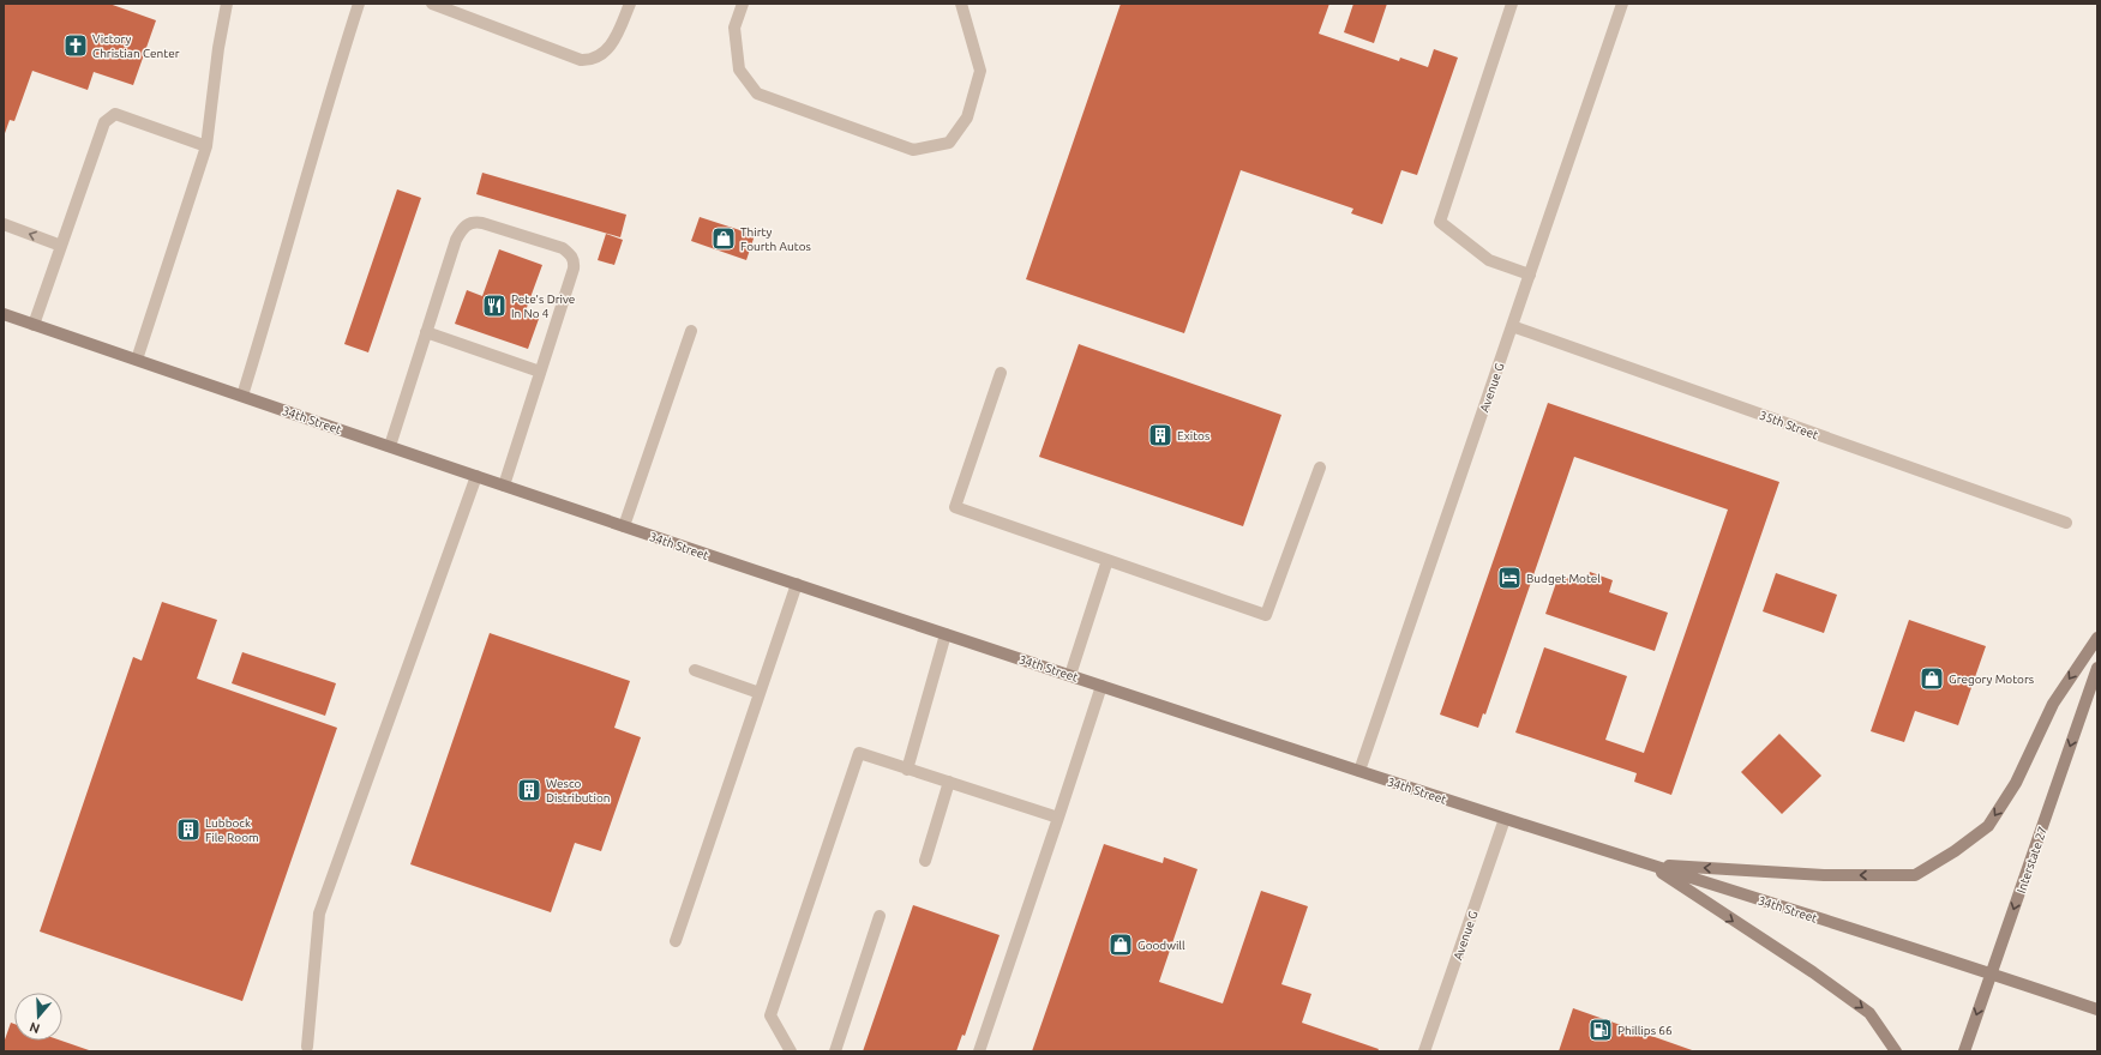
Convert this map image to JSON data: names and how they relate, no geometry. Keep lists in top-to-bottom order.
{
  "streets": {
    "main road": ["34th Street", "Interstate 27"],
    "street": ["Avenue G", "35th Street"]
  },
  "crossings": [
    ["Avenue G", "34th Street"],
    ["Avenue G", "35th Street"],
    ["34th Street", "Interstate 27"]
  ],
  "one_way": ["Interstate 27"],
  "places": {
    "church": ["Victory Christian Center"],
    "shop": ["Thirty Fourth Autos", "Gregory Motors", "Goodwill"],
    "restaurant": ["Pete's Drive In No 4"],
    "building": ["Exitos", "Wesco Distribution", "Lubbock File Room"],
    "hotel": ["Budget Motel"],
    "fuel station": ["Phillips 66"]
  },
  "north": "bottom"
}
